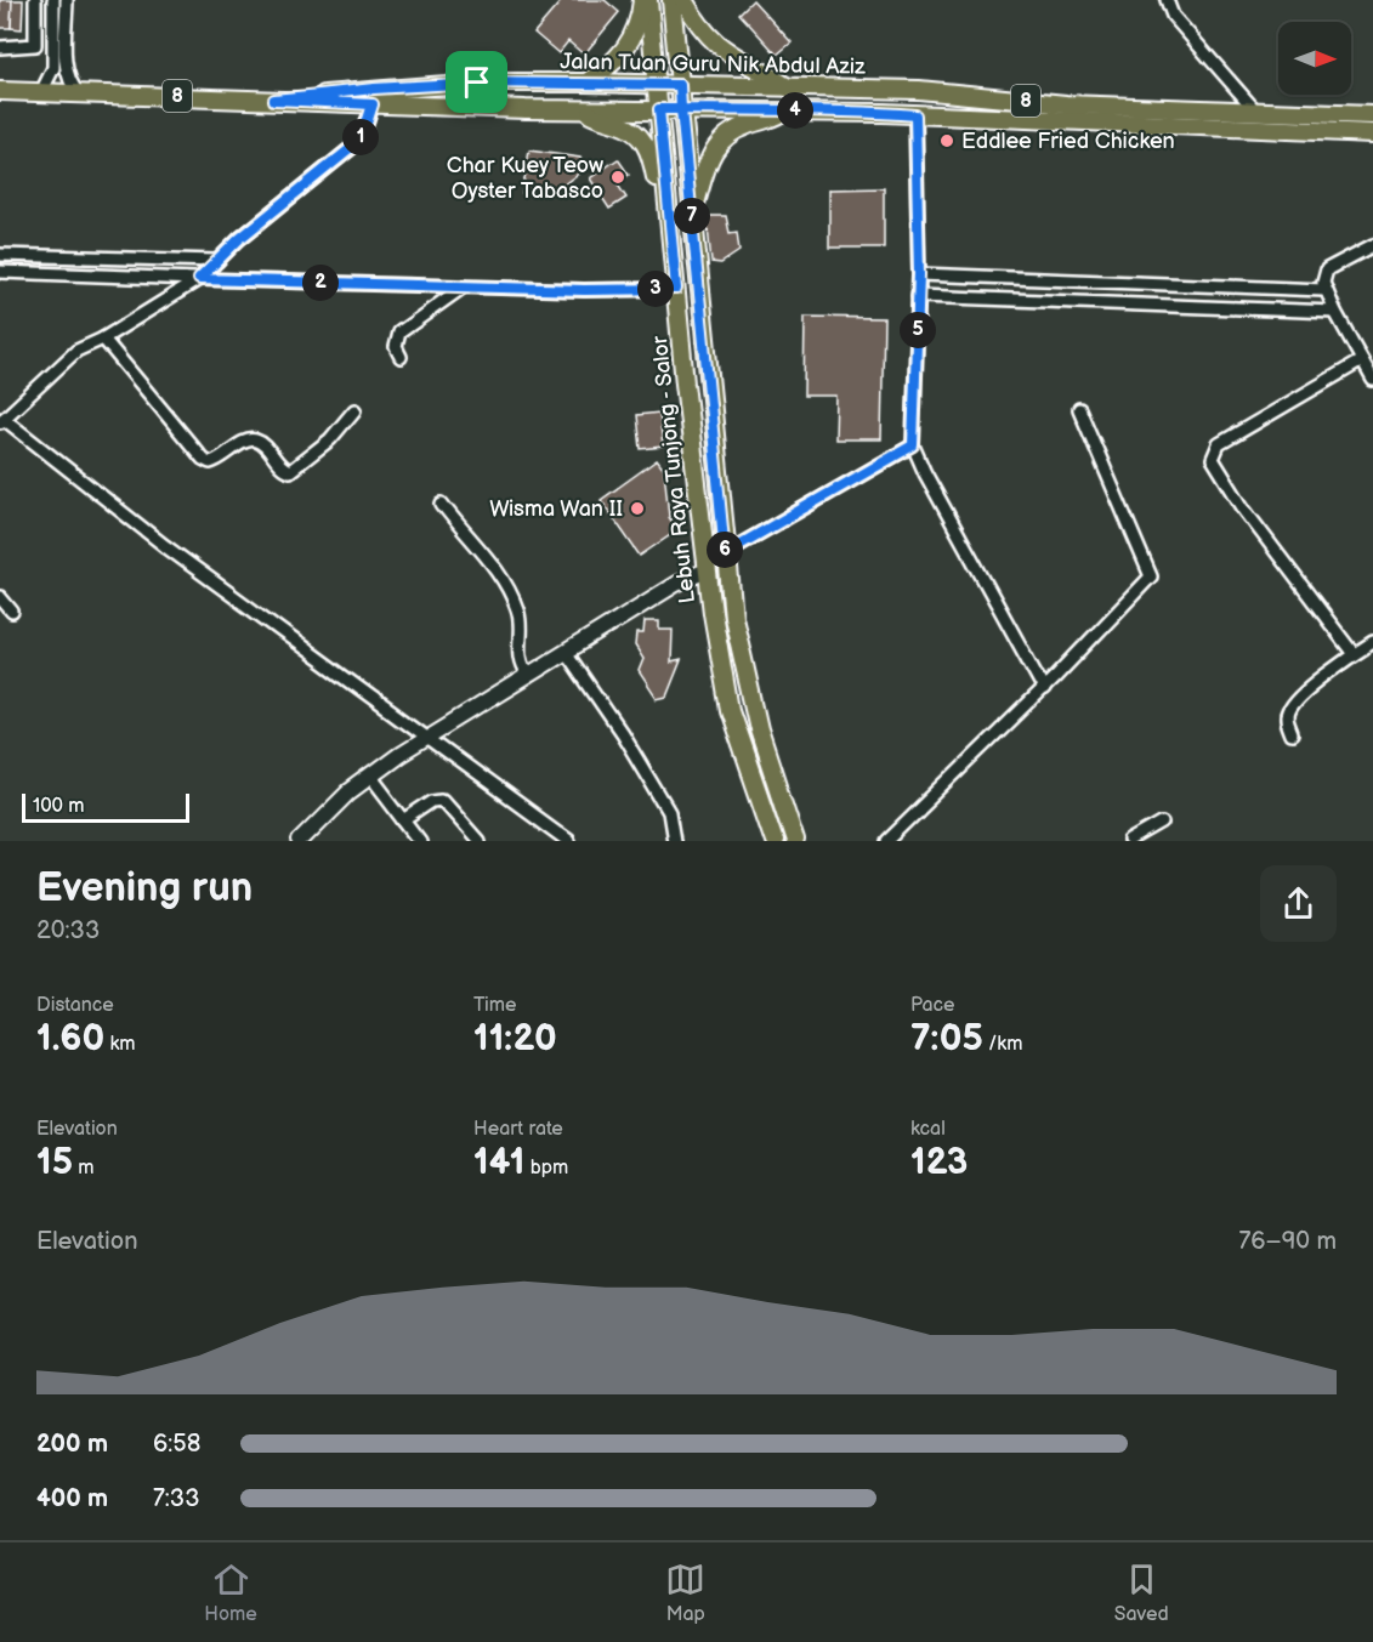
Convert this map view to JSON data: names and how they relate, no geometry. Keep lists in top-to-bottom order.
{
  "streets": {
    "main road": ["Jalan Tuan Guru Nik Abdul Aziz", "8", "Lebuh Raya Tunjong - Salor"]
  },
  "crossings": [
    ["Jalan Tuan Guru Nik Abdul Aziz", "8"],
    ["Jalan Tuan Guru Nik Abdul Aziz", "Lebuh Raya Tunjong - Salor"]
  ],
  "places": ["Eddlee Fried Chicken", "Char Kuey Teow Oyster Tabasco", "Wisma Wan II"],
  "scale_bar": "100 m",
  "north": "right",
  "page": {
    "pins": [
      "4",
      "1",
      "7",
      "2",
      "3",
      "5",
      "6"
    ],
    "scale": "100 m",
    "heading": ["Evening run", "20:33"],
    "stats": [
      ["Distance", "1.60 km"],
      ["Time", "11:20"],
      ["Pace", "7:05 /km"],
      ["Elevation", "15 m"],
      ["Heart rate", "141 bpm"],
      ["kcal", "123"]
    ],
    "chart": ["Elevation", "76–90 m"],
    "list": [
      {
        "name": "200 m",
        "note": "6:58"
      },
      {
        "name": "400 m",
        "note": "7:33"
      }
    ],
    "tabs": ["Home", "Map", "Saved"]
  }
}
